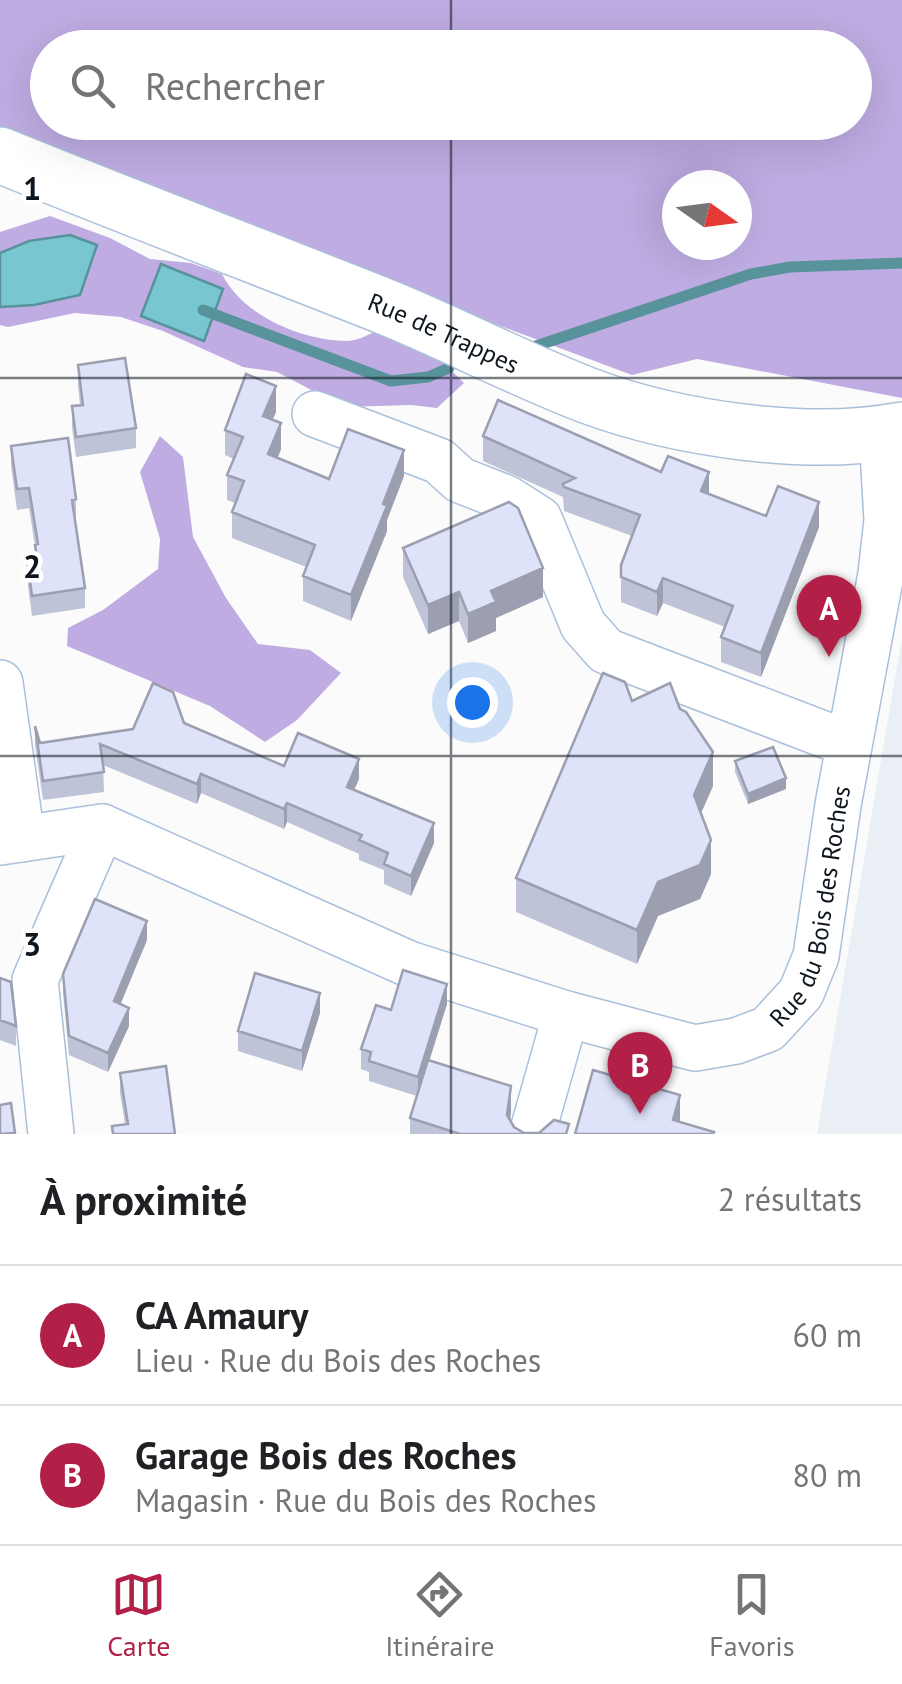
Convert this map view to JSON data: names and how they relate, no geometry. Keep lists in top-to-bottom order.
{
  "streets": {
    "street": ["Rue de Trappes", "Rue du Bois des Roches"]
  },
  "crossings": [
    ["Rue de Trappes", "Rue du Bois des Roches"]
  ],
  "north": "right",
  "page": {
    "search": "Rechercher",
    "pins": ["A", "B"],
    "heading": ["À proximité", "2 résultats"],
    "list": [
      {
        "mark": "A",
        "name": "CA Amaury",
        "note": "Lieu · Rue du Bois des Roches",
        "value": "60 m"
      },
      {
        "mark": "B",
        "name": "Garage Bois des Roches",
        "note": "Magasin · Rue du Bois des Roches",
        "value": "80 m"
      }
    ],
    "nav": ["Carte", "Itinéraire", "Favoris"]
  },
  "grid": {
    "rows": ["1", "2", "3"]
  }
}
